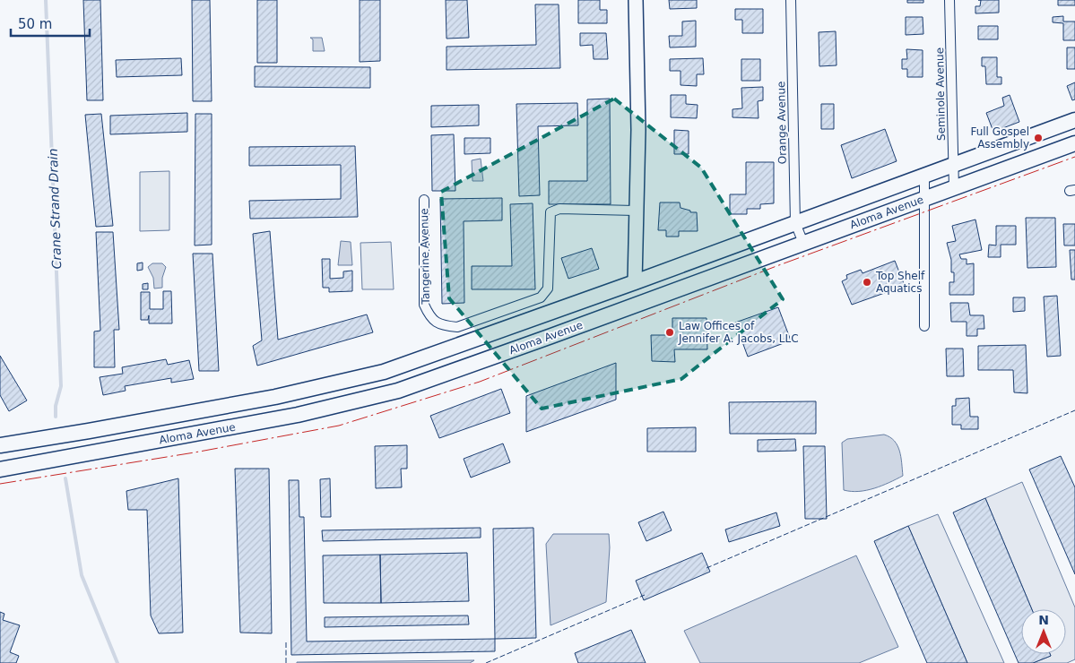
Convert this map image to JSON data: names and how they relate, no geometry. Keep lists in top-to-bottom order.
{
  "streets": {
    "main road": ["Aloma Avenue"],
    "street": ["Seminole Avenue", "Orange Avenue", "Tangerine Avenue"]
  },
  "crossings": [
    ["Seminole Avenue", "Aloma Avenue"],
    ["Orange Avenue", "Aloma Avenue"]
  ],
  "water": ["Crane Strand Drain"],
  "places": ["Full Gospel Assembly", "Top Shelf Aquatics", "Law Offices of Jennifer A. Jacobs, LLC"],
  "scale_bar": "50 m",
  "north": "top"
}
